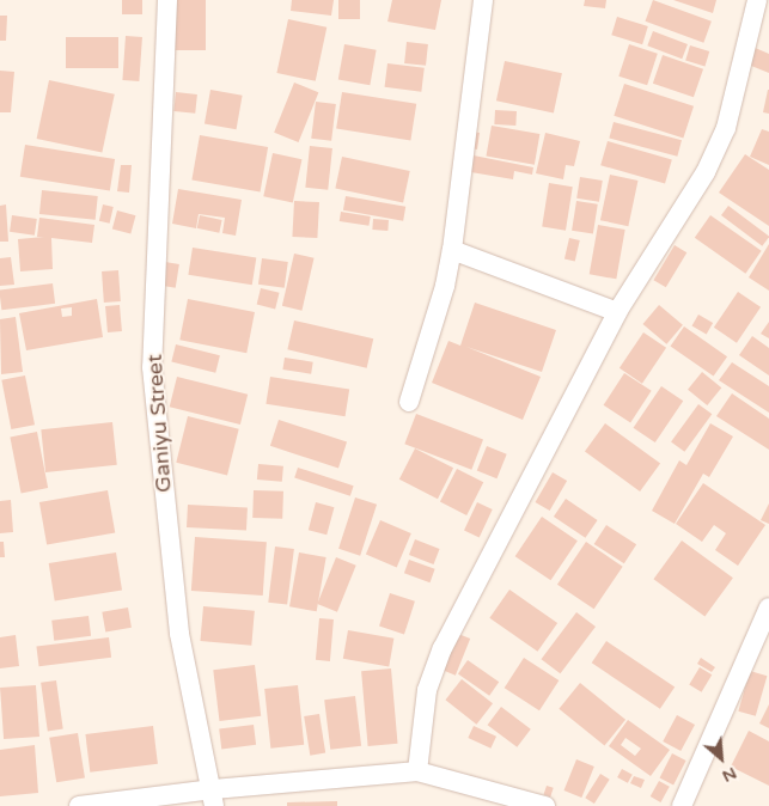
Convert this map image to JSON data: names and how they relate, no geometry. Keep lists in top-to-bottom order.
{
  "streets": {
    "street": ["Ganiyu Street"]
  },
  "north": "bottom right"
}
